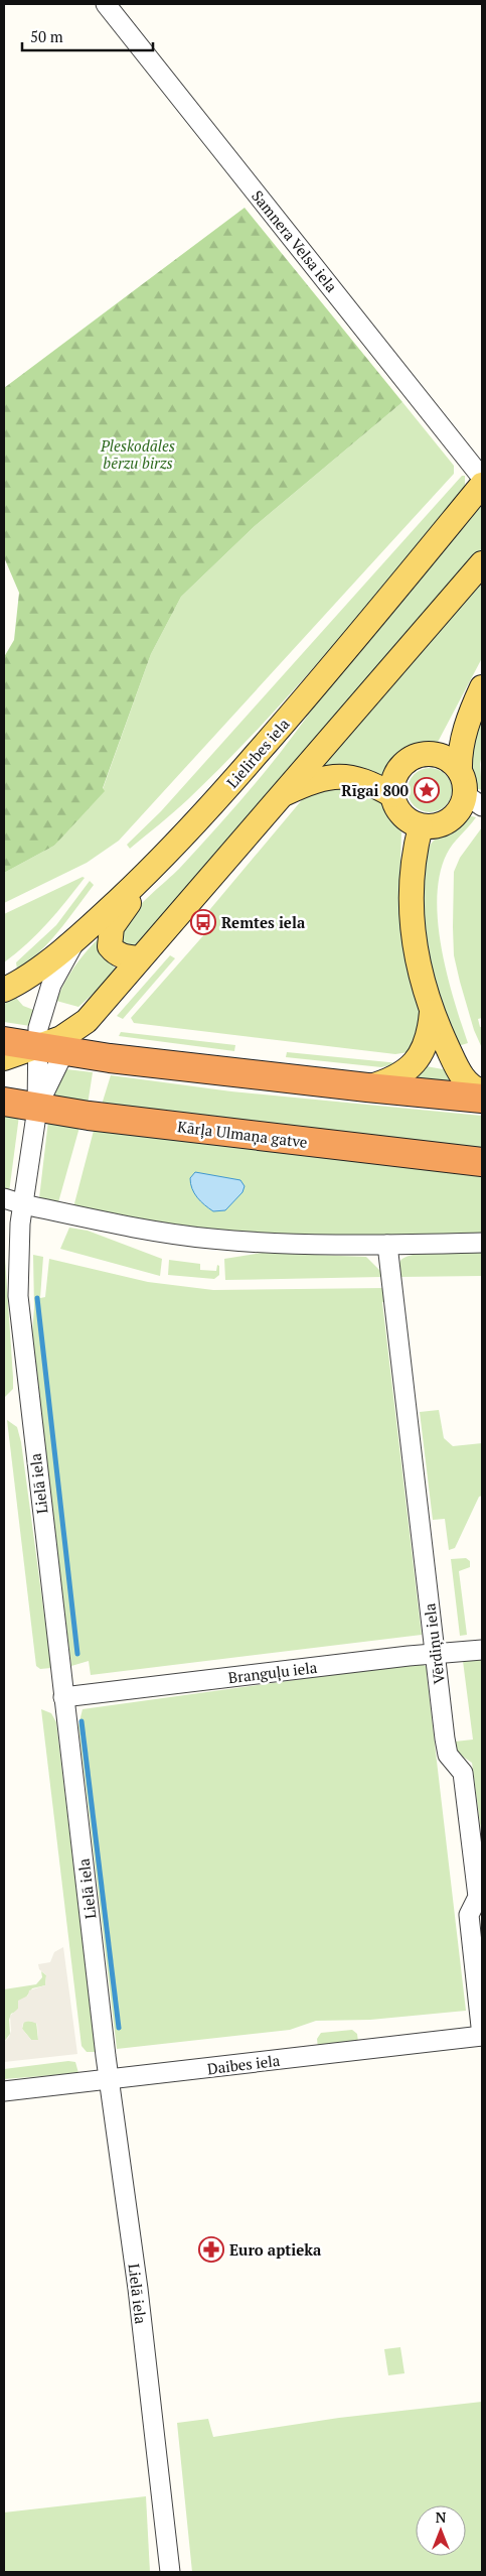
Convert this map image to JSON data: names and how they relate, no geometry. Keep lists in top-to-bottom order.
{
  "streets": {
    "highway": ["Kārļa Ulmaņa gatve"],
    "main road": ["Lielirbes iela"],
    "street": [
      "Samnera Velsa iela",
      "Lielā iela",
      "Vērdiņu iela",
      "Branguļu iela",
      "Daibes iela"
    ]
  },
  "crossings": [
    ["Kārļa Ulmaņa gatve", "Lielā iela"],
    ["Lielā iela", "Branguļu iela"],
    ["Lielā iela", "Daibes iela"],
    ["Vērdiņu iela", "Branguļu iela"],
    ["Vērdiņu iela", "Daibes iela"]
  ],
  "parks": ["Pleskodāles bērzu birzs"],
  "places": {
    "place": ["Rīgai 800"],
    "bus stop": ["Remtes iela"],
    "pharmacy": ["Euro aptieka"]
  },
  "scale_bar": "50 m",
  "north": "top"
}
